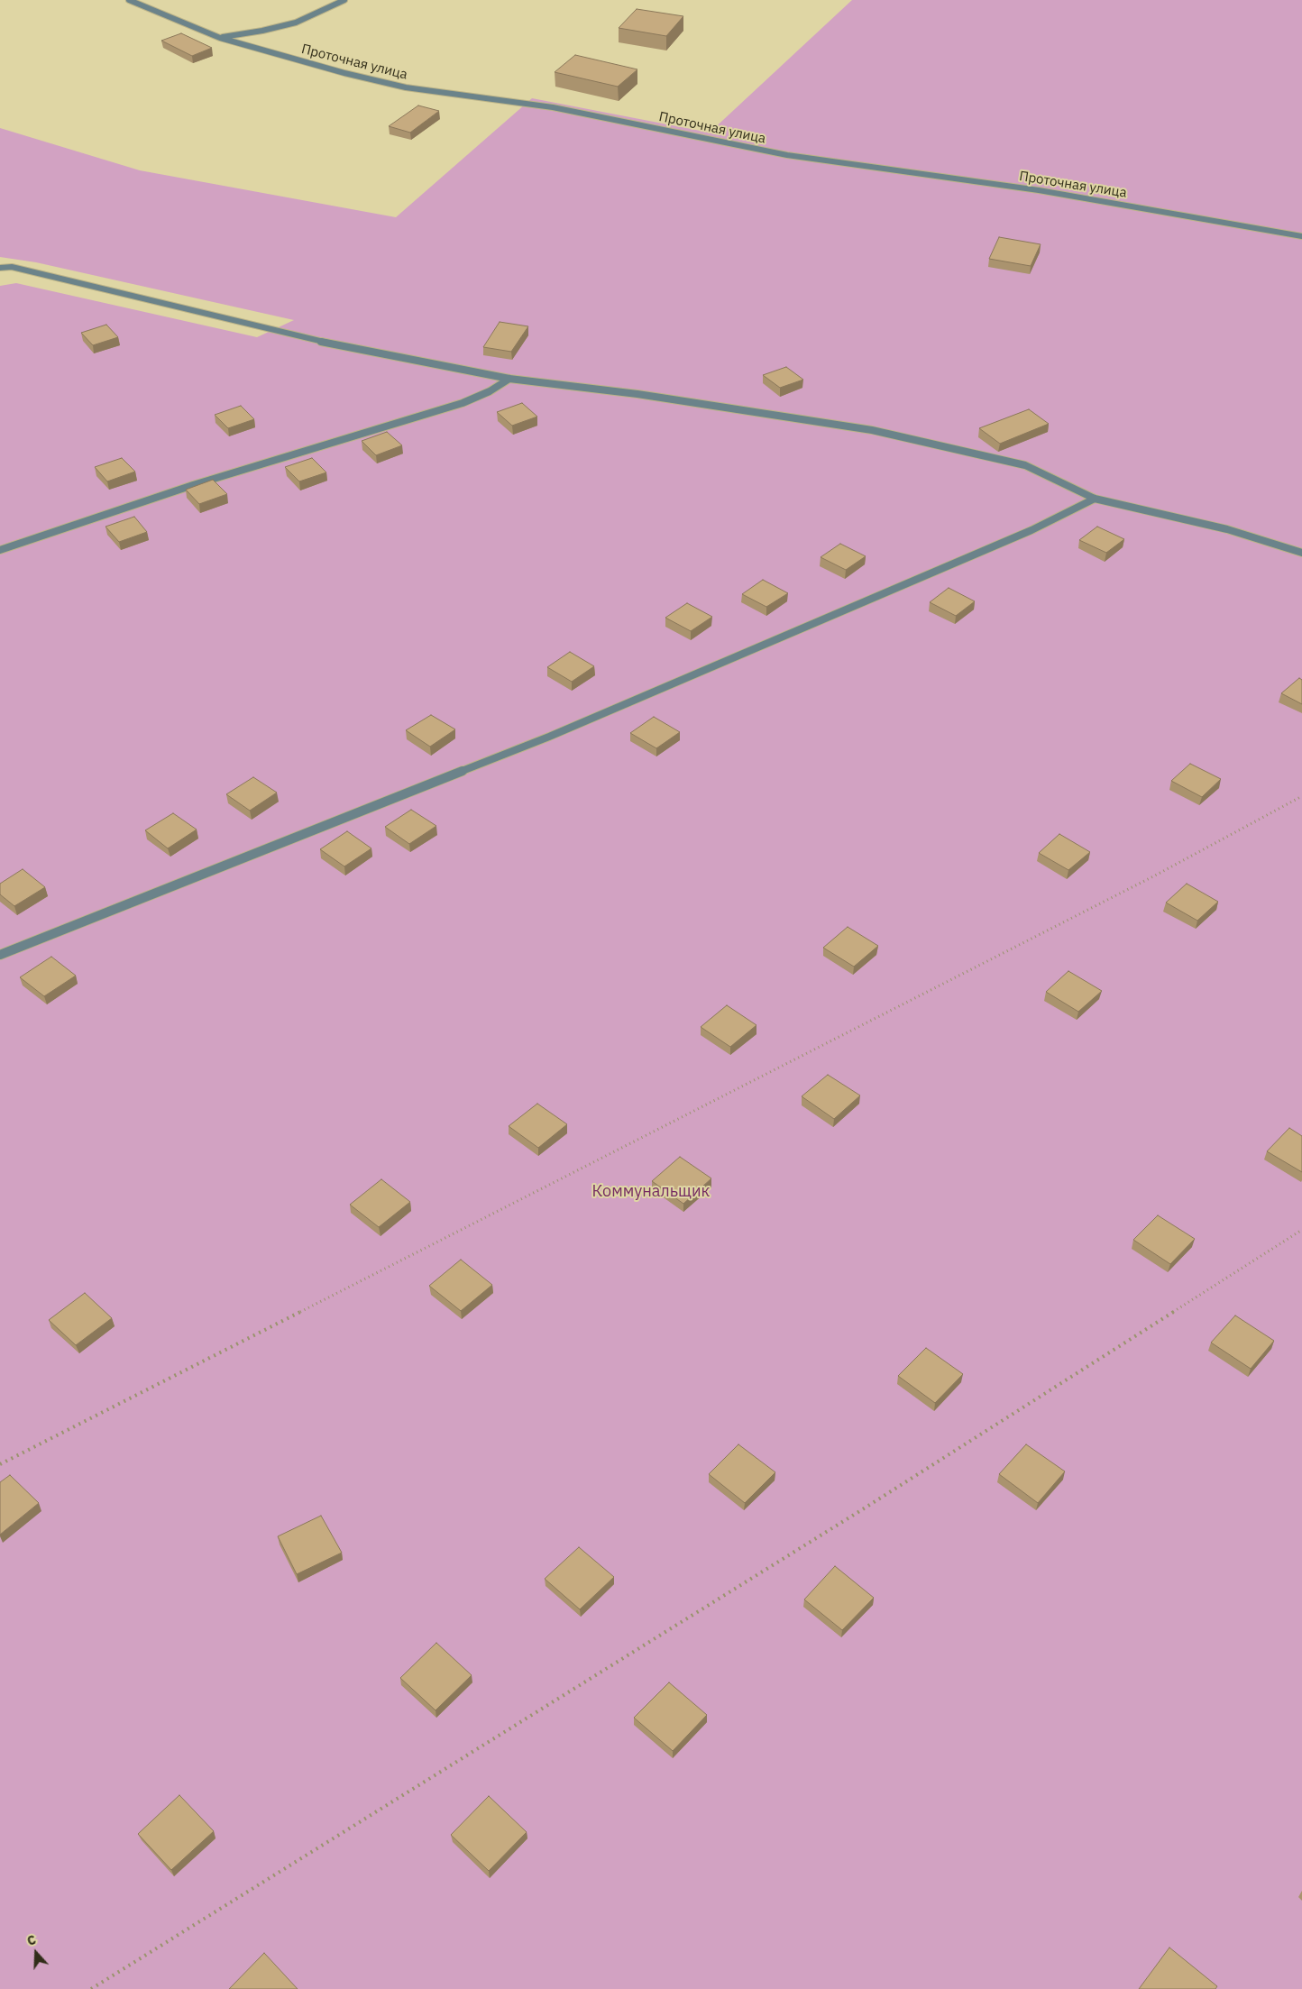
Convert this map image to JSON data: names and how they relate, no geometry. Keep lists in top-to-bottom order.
{
  "streets": {
    "street": ["Проточная улица"]
  },
  "parks": ["Коммунальщик"],
  "north": "top"
}
